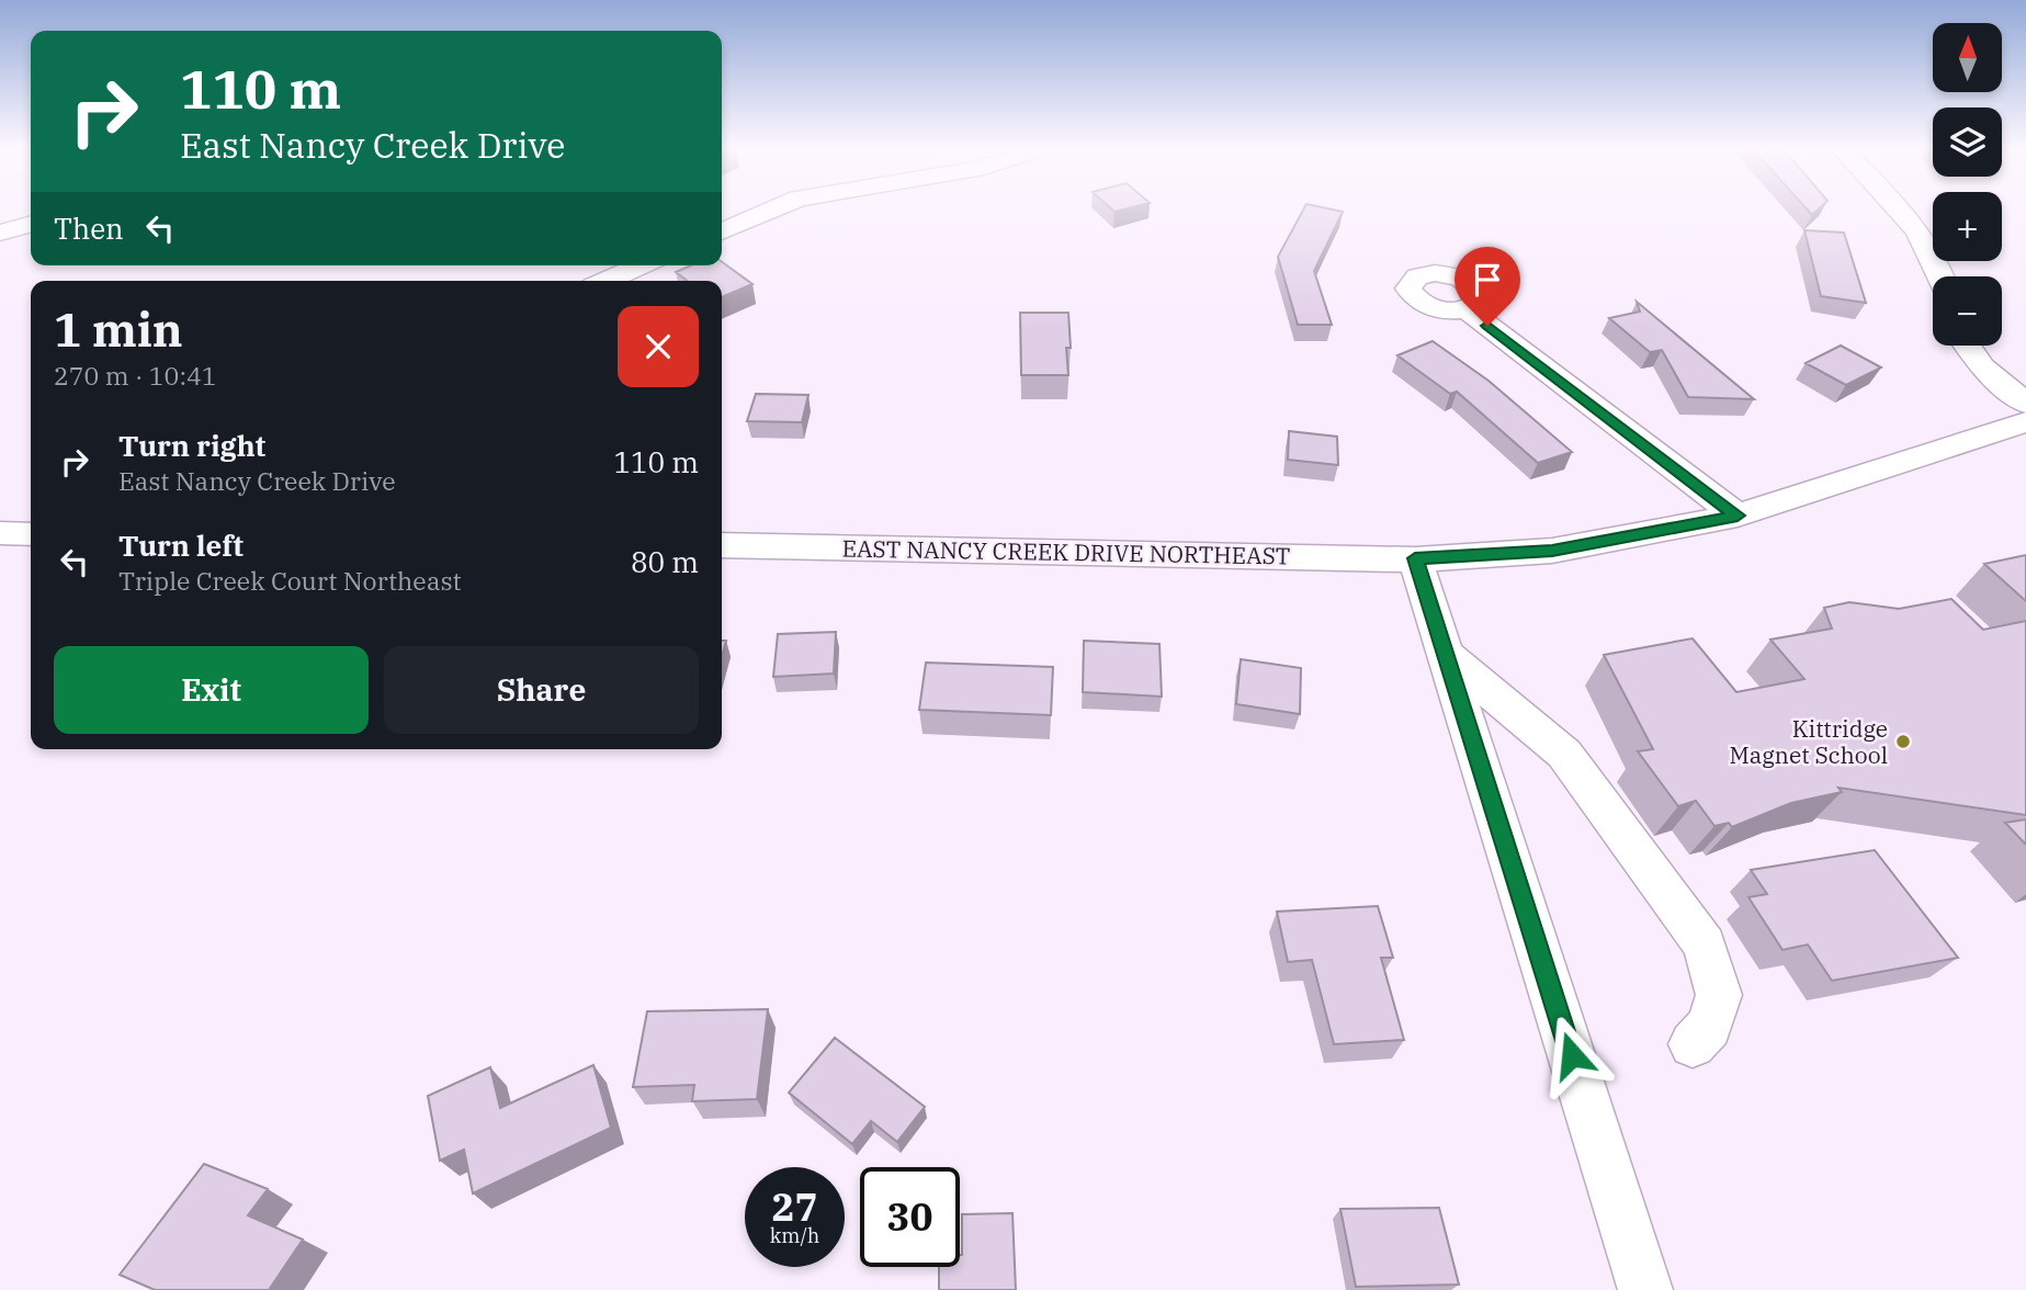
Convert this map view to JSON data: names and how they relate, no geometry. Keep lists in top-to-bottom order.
{
  "streets": {
    "street": ["EAST NANCY CREEK DRIVE NORTHEAST"]
  },
  "places": ["Kittridge Magnet School"],
  "north": "top",
  "page": {
    "map_buttons": ["+", "−"],
    "turn": ["110 m", "East Nancy Creek Drive"],
    "then": "Then",
    "heading": ["1 min", "270 m · 10:41"],
    "list": [
      {
        "name": "Turn right",
        "note": "East Nancy Creek Drive",
        "value": "110 m"
      },
      {
        "name": "Turn left",
        "note": "Triple Creek Court Northeast",
        "value": "80 m"
      }
    ],
    "buttons": ["Exit", "Share"],
    "speed": "27 km/h",
    "limit": "30"
  }
}
